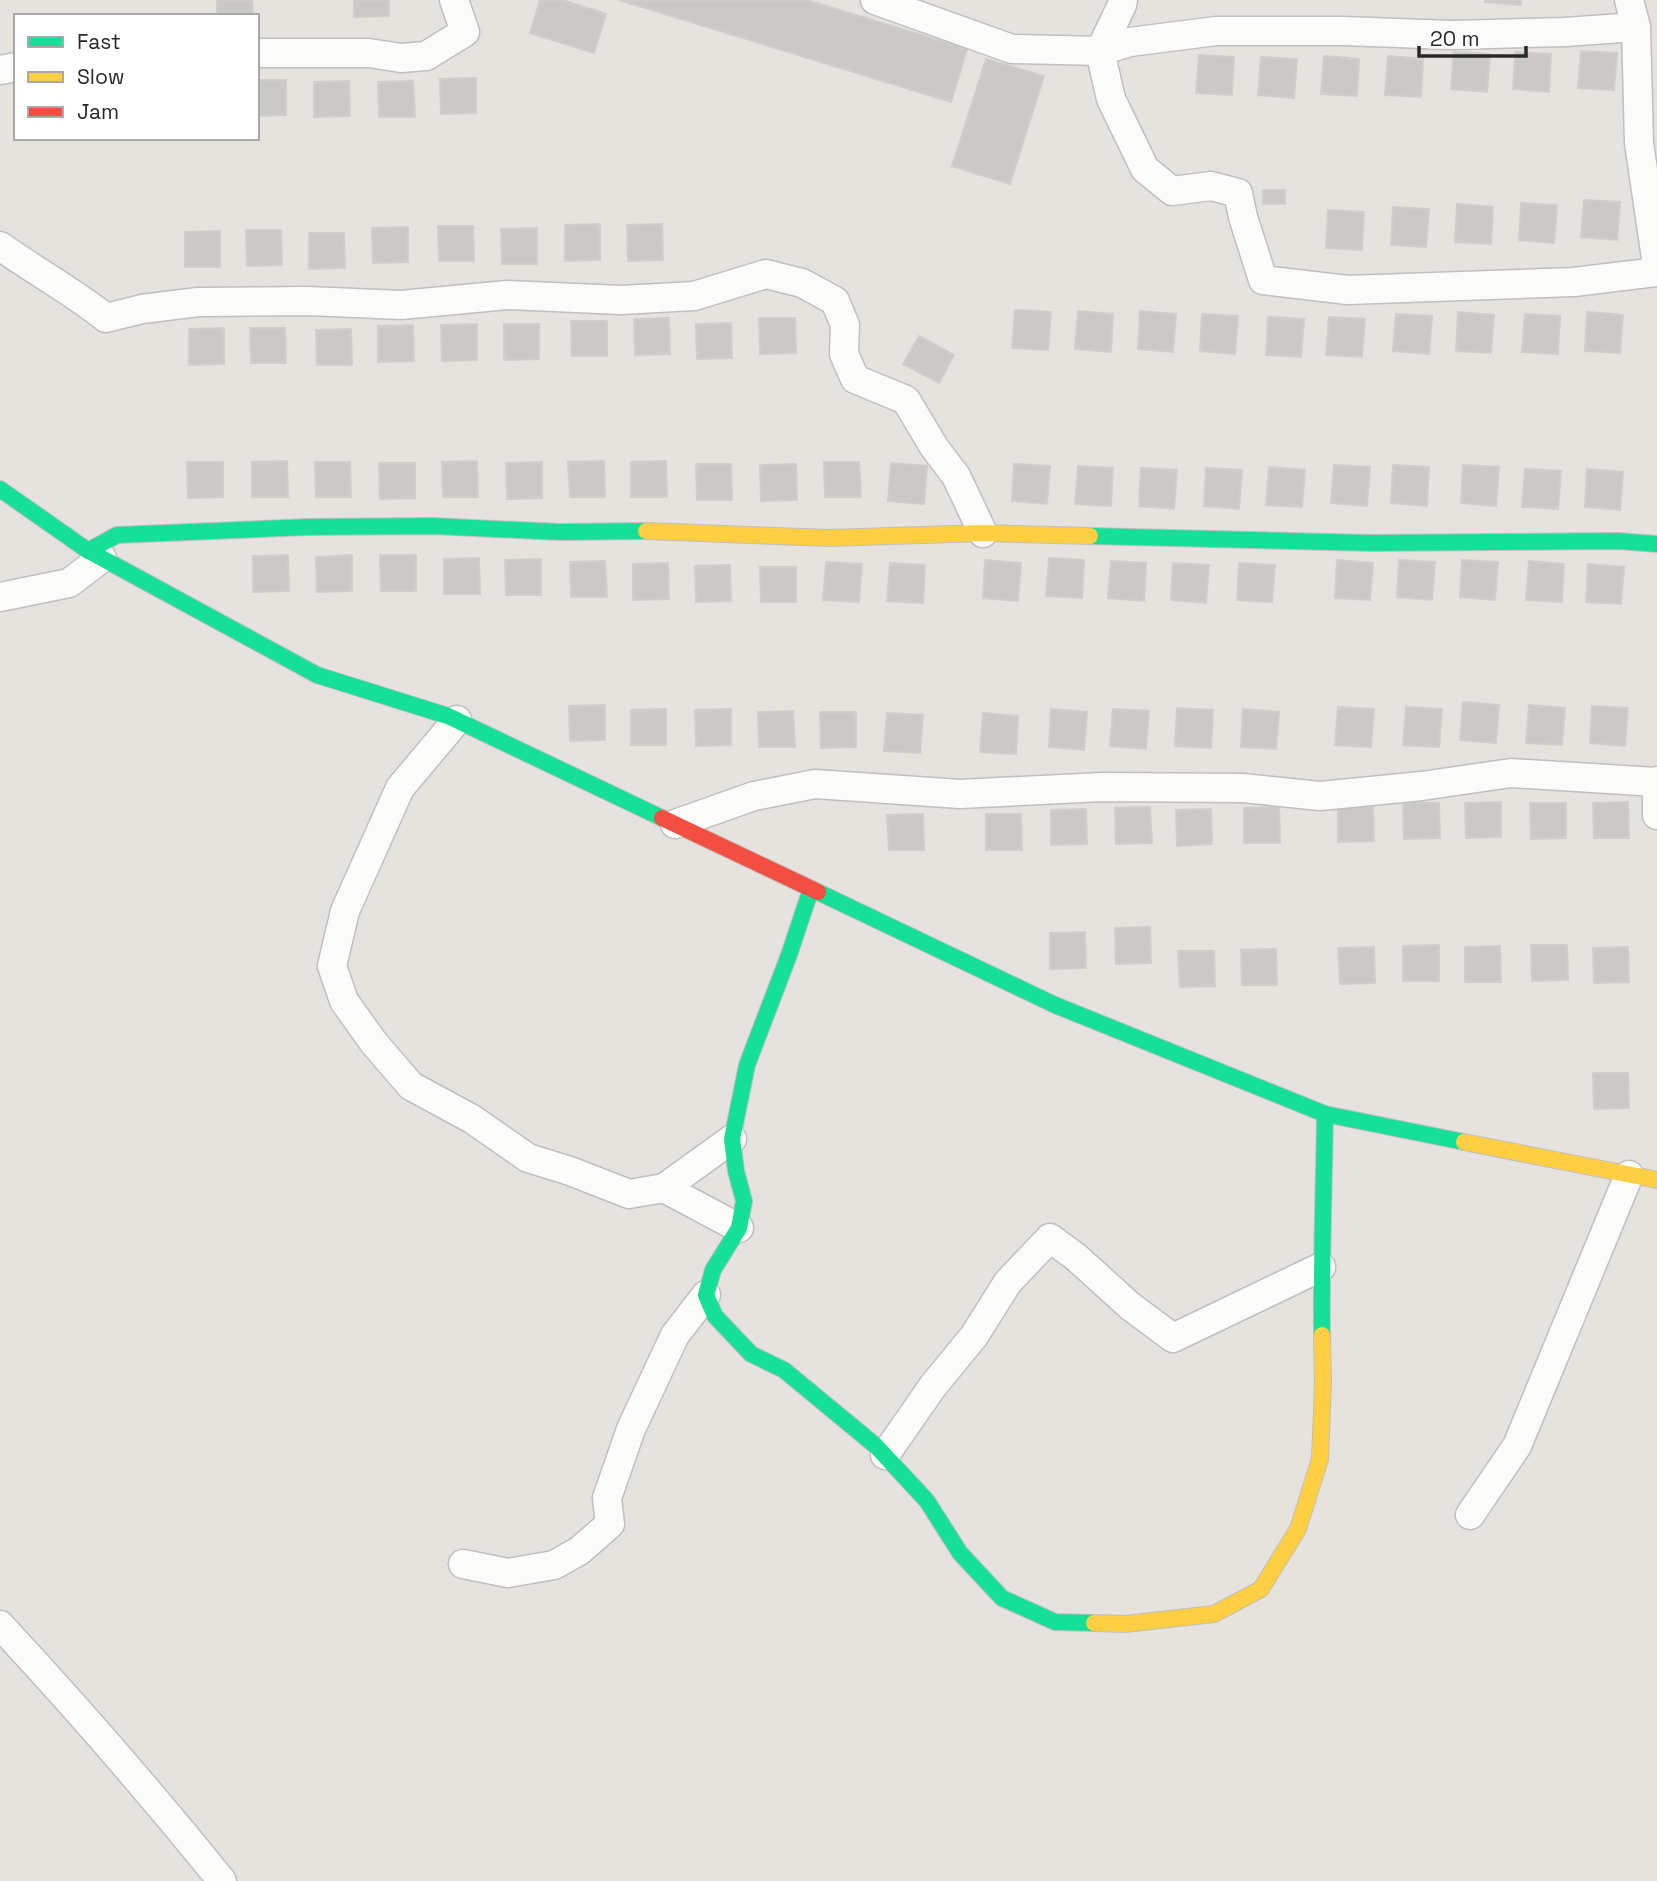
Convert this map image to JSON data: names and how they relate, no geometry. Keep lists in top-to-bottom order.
{
  "legend": ["Fast", "Slow", "Jam"],
  "scale_bar": "20 m"
}
